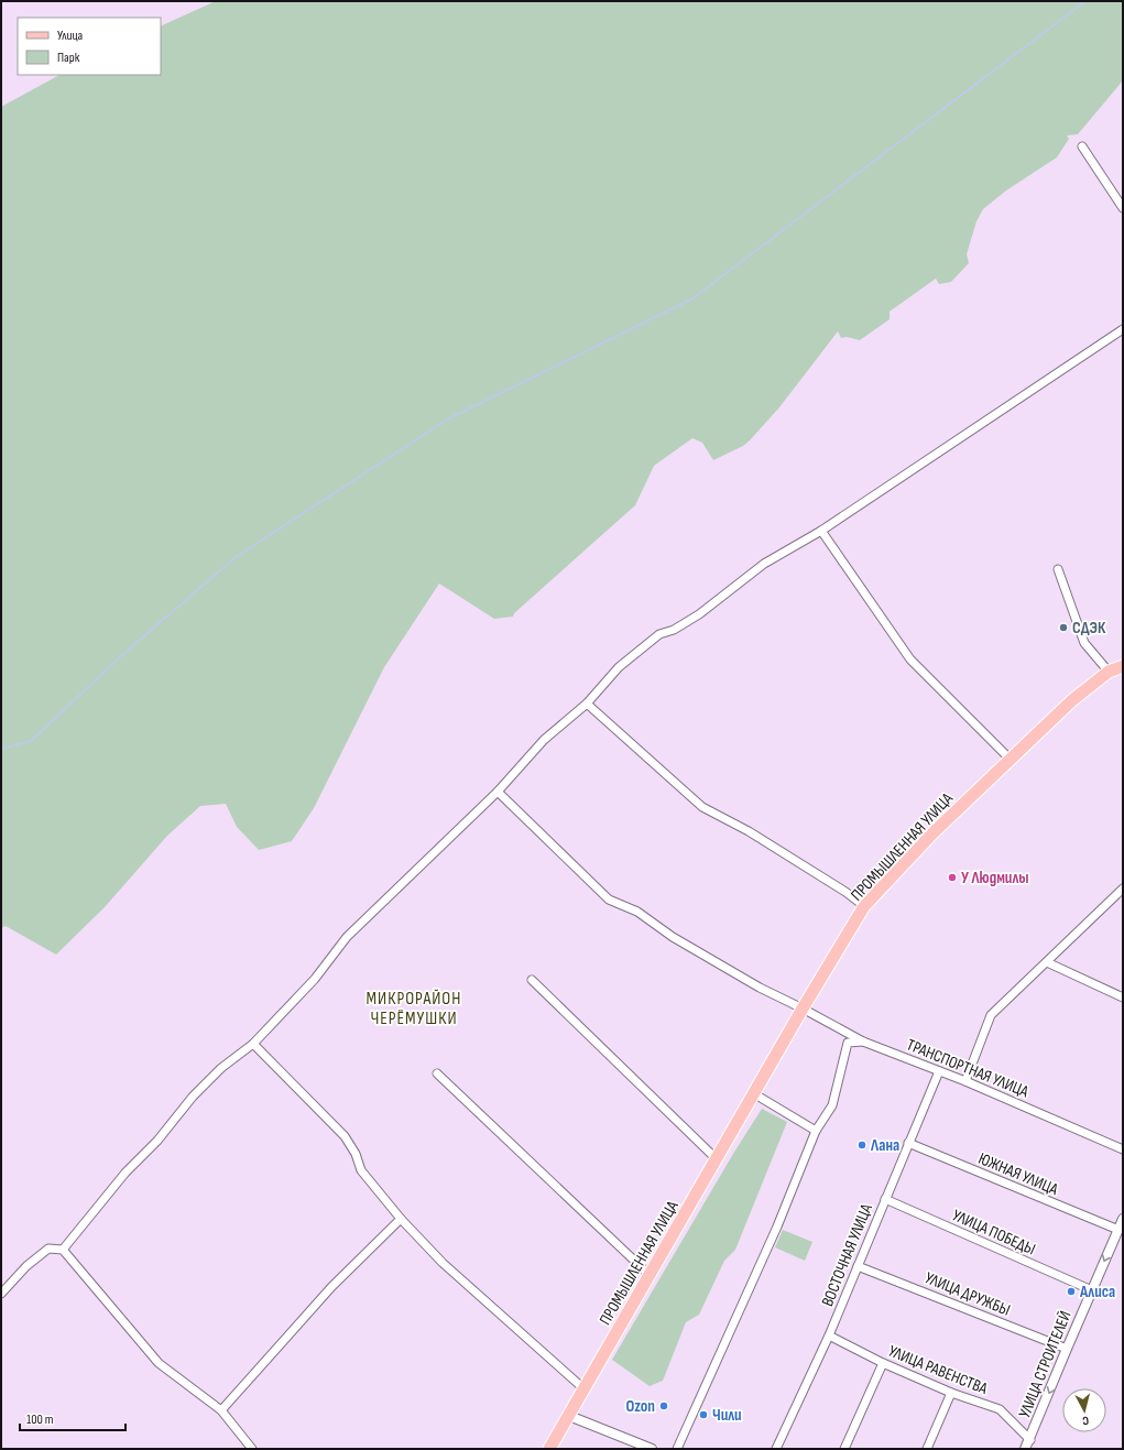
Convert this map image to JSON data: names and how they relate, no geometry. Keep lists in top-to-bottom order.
{
  "streets": {
    "main road": ["ПРОМЫШЛЕННАЯ УЛИЦА"],
    "street": [
      "ТРАНСПОРТНАЯ УЛИЦА",
      "ЮЖНАЯ УЛИЦА",
      "УЛИЦА ПОБЕДЫ",
      "ВОСТОЧНАЯ УЛИЦА",
      "УЛИЦА ДРУЖБЫ",
      "УЛИЦА СТРОИТЕЛЕЙ",
      "УЛИЦА РАВЕНСТВА"
    ]
  },
  "crossings": [
    ["ПРОМЫШЛЕННАЯ УЛИЦА", "ТРАНСПОРТНАЯ УЛИЦА"],
    ["ТРАНСПОРТНАЯ УЛИЦА", "ВОСТОЧНАЯ УЛИЦА"],
    ["ЮЖНАЯ УЛИЦА", "ВОСТОЧНАЯ УЛИЦА"],
    ["ЮЖНАЯ УЛИЦА", "УЛИЦА СТРОИТЕЛЕЙ"],
    ["УЛИЦА ПОБЕДЫ", "ВОСТОЧНАЯ УЛИЦА"],
    ["УЛИЦА ПОБЕДЫ", "УЛИЦА СТРОИТЕЛЕЙ"],
    ["ВОСТОЧНАЯ УЛИЦА", "УЛИЦА ДРУЖБЫ"],
    ["ВОСТОЧНАЯ УЛИЦА", "УЛИЦА РАВЕНСТВА"],
    ["УЛИЦА ДРУЖБЫ", "УЛИЦА СТРОИТЕЛЕЙ"],
    ["УЛИЦА СТРОИТЕЛЕЙ", "УЛИЦА РАВЕНСТВА"]
  ],
  "one_way": ["УЛИЦА СТРОИТЕЛЕЙ"],
  "districts": ["МИКРОРАЙОН ЧЕРЁМУШКИ"],
  "places": [
    "СДЭК",
    "У Людмилы",
    "Лана",
    "Алиса",
    "Ozon",
    "Чили"
  ],
  "legend": ["Улица", "Парк"],
  "scale_bar": "100 m",
  "north": "bottom"
}
